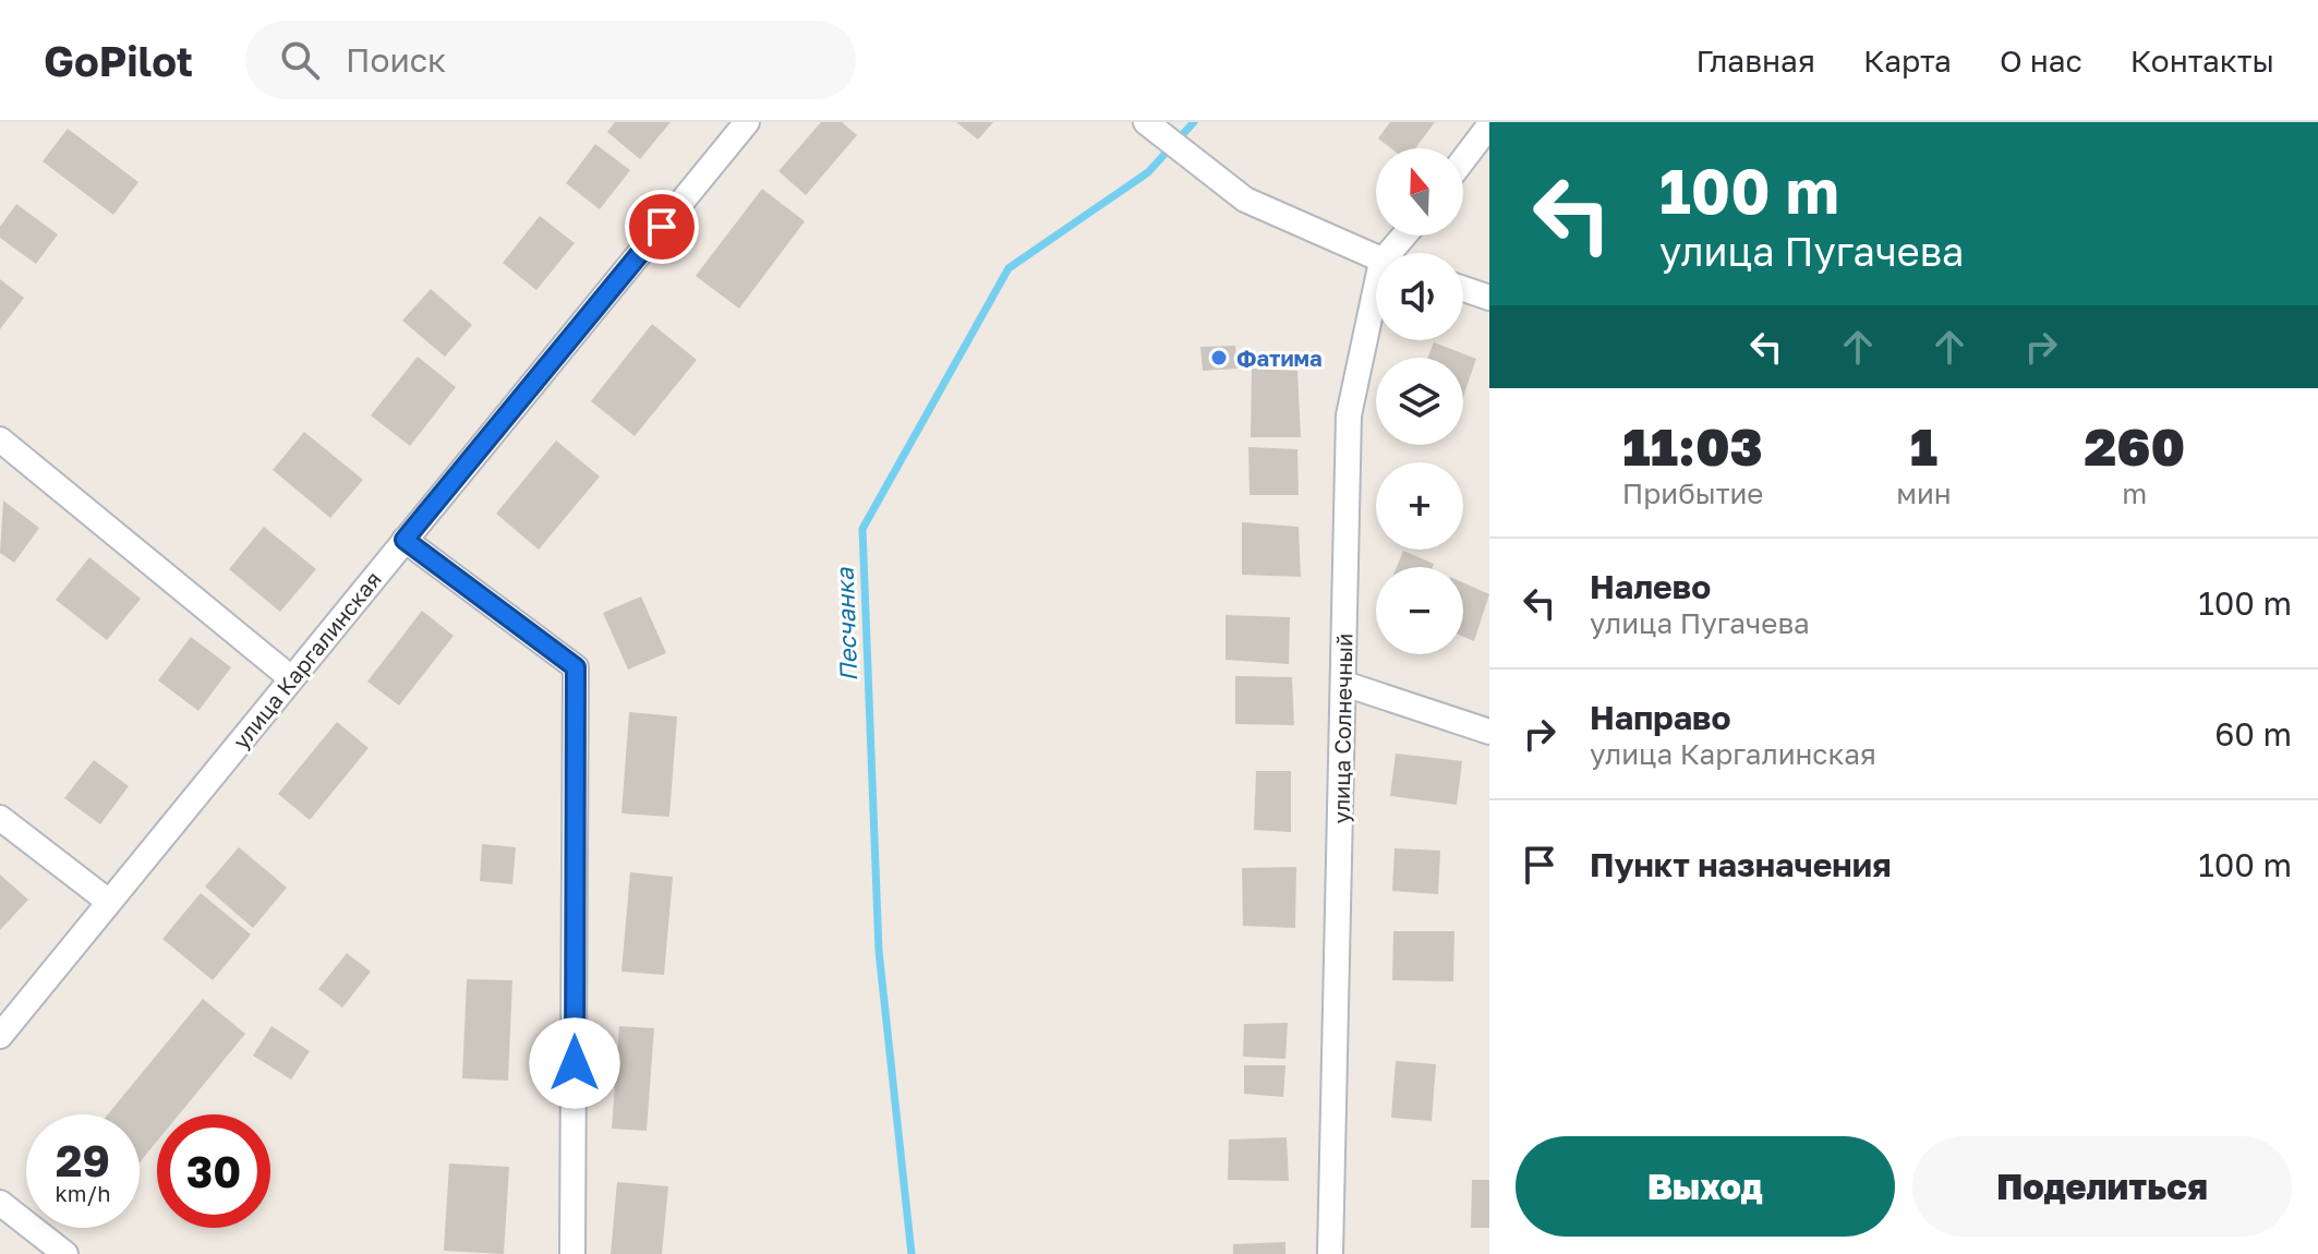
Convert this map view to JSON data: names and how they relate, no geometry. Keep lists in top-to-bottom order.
{
  "streets": {
    "street": ["улица Каргалинская", "улица Солнечный"]
  },
  "water": ["Песчанка"],
  "places": ["Фатима"],
  "north": "top",
  "page": {
    "header": "GoPilot",
    "search": "Поиск",
    "nav": [
      "Главная",
      "Карта",
      "О нас",
      "Контакты"
    ],
    "turn": ["100 m", "улица Пугачева"],
    "map_buttons": ["+", "−"],
    "eta": [
      "11:03",
      "Прибытие",
      "1",
      "мин",
      "260",
      "m"
    ],
    "list": [
      {
        "name": "Налево",
        "note": "улица Пугачева",
        "value": "100 m"
      },
      {
        "name": "Направо",
        "note": "улица Каргалинская",
        "value": "60 m"
      },
      {
        "name": "Пункт назначения",
        "value": "100 m"
      }
    ],
    "speed": "29 km/h",
    "limit": "30",
    "buttons": ["Выход", "Поделиться"]
  }
}
